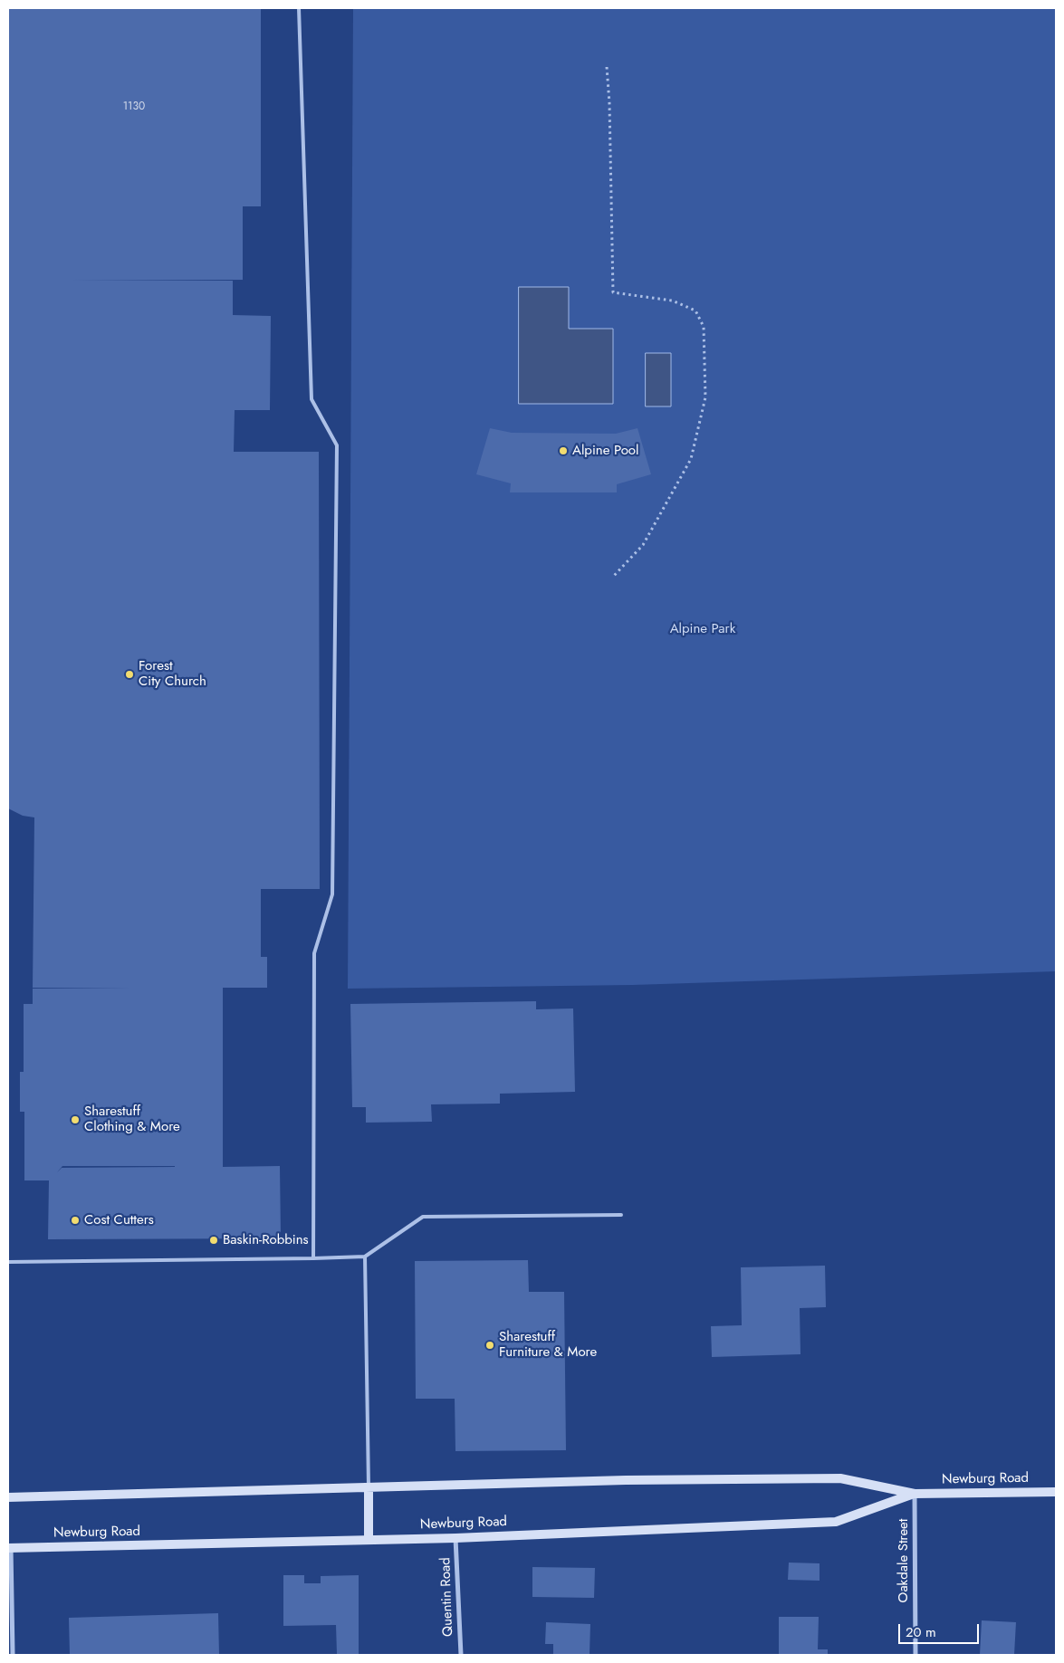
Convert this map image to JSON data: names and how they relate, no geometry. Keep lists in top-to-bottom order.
{
  "streets": {
    "main road": ["Newburg Road"],
    "street": ["Oakdale Street", "Quentin Road"]
  },
  "crossings": [
    ["Newburg Road", "Oakdale Street"],
    ["Newburg Road", "Quentin Road"]
  ],
  "parks": ["Alpine Park"],
  "places": [
    "Alpine Pool",
    "Forest City Church",
    "Sharestuff Clothing & More",
    "Cost Cutters",
    "Baskin-Robbins",
    "Sharestuff Furniture & More"
  ],
  "house_numbers": ["1130"],
  "scale_bar": "20 m"
}
